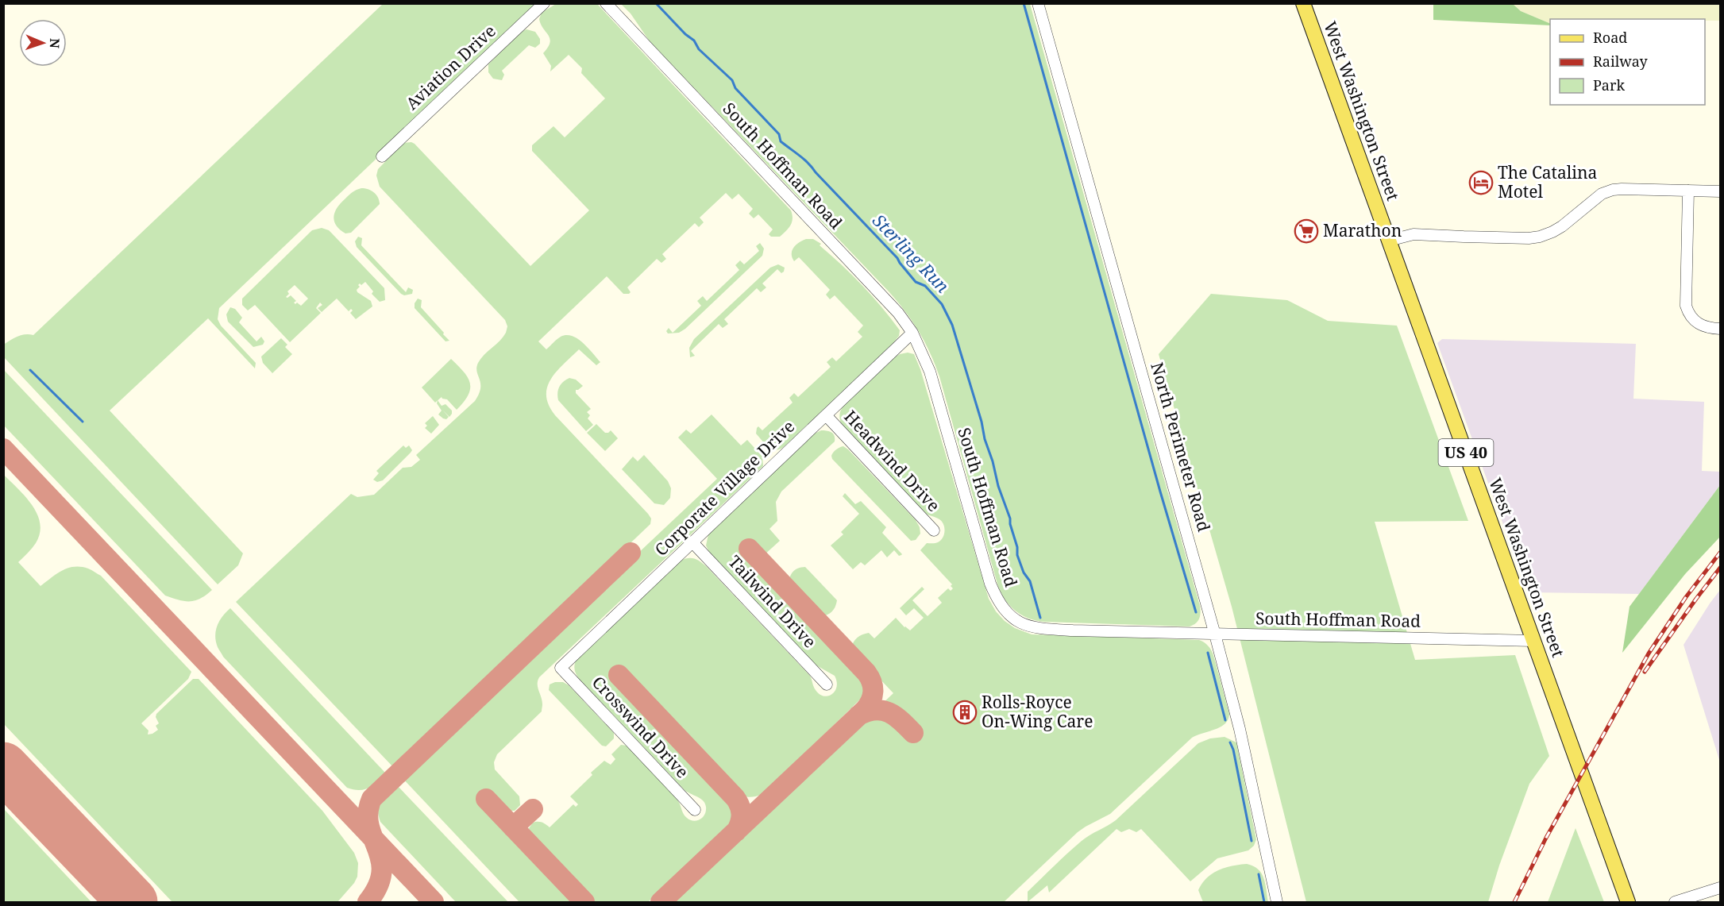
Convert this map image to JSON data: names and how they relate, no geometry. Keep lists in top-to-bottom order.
{
  "streets": {
    "main road": ["West Washington Street", "US 40"],
    "street": [
      "Aviation Drive",
      "South Hoffman Road",
      "North Perimeter Road",
      "Headwind Drive",
      "Corporate Village Drive",
      "Tailwind Drive",
      "Crosswind Drive"
    ]
  },
  "crossings": [
    ["West Washington Street", "South Hoffman Road"],
    ["South Hoffman Road", "North Perimeter Road"],
    ["South Hoffman Road", "Corporate Village Drive"],
    ["Headwind Drive", "Corporate Village Drive"],
    ["Corporate Village Drive", "Tailwind Drive"],
    ["Corporate Village Drive", "Crosswind Drive"]
  ],
  "water": ["Sterling Run"],
  "places": {
    "hotel": ["The Catalina Motel"],
    "supermarket": ["Marathon"],
    "building": ["Rolls-Royce On-Wing Care"]
  },
  "legend": ["Road", "Railway", "Park"],
  "north": "right"
}
